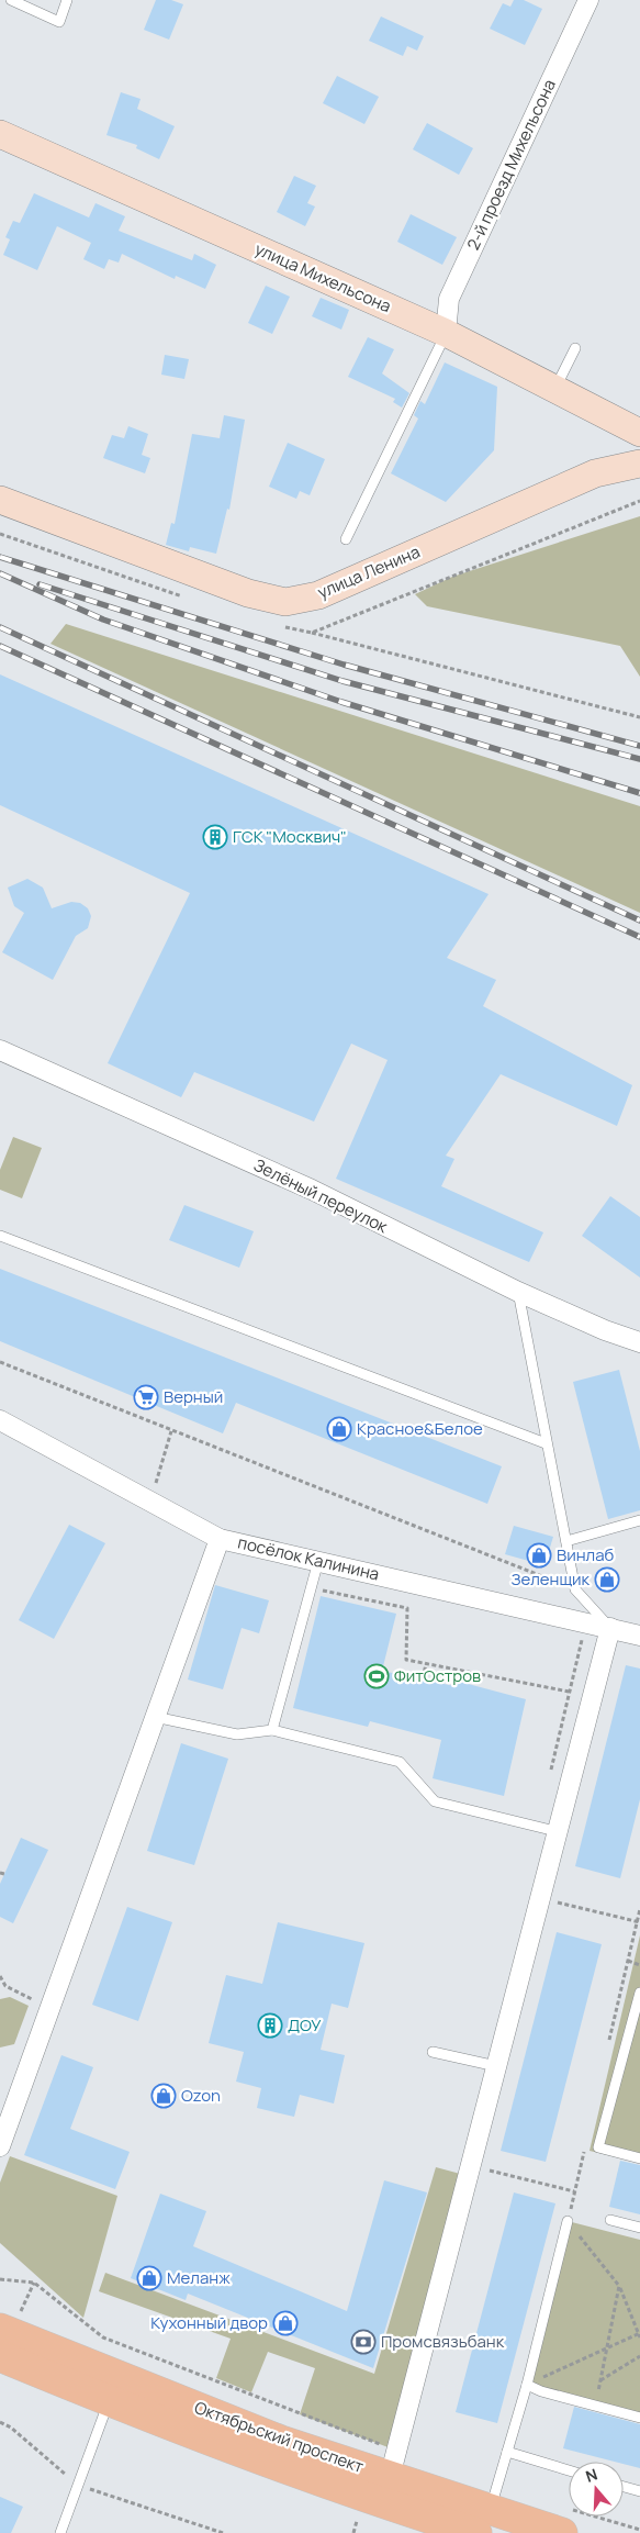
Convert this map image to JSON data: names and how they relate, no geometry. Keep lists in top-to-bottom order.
{
  "streets": {
    "main road": ["Октябрьский проспект"],
    "street": [
      "2-й проезд Михельсона",
      "улица Михельсона",
      "улица Ленина",
      "Зелёный переулок",
      "посёлок Калинина"
    ]
  },
  "crossings": [
    ["2-й проезд Михельсона", "улица Михельсона"]
  ],
  "places": {
    "building": ["ГСК \"Москвич\"", "ДОУ"],
    "supermarket": ["Верный"],
    "shop": [
      "Красное&Белое",
      "Винлаб",
      "Зеленщик",
      "Ozon",
      "Меланж",
      "Кухонный двор"
    ],
    "sports": ["ФитОстров"],
    "bank": ["Промсвязьбанк"]
  },
  "north": "top"
}
